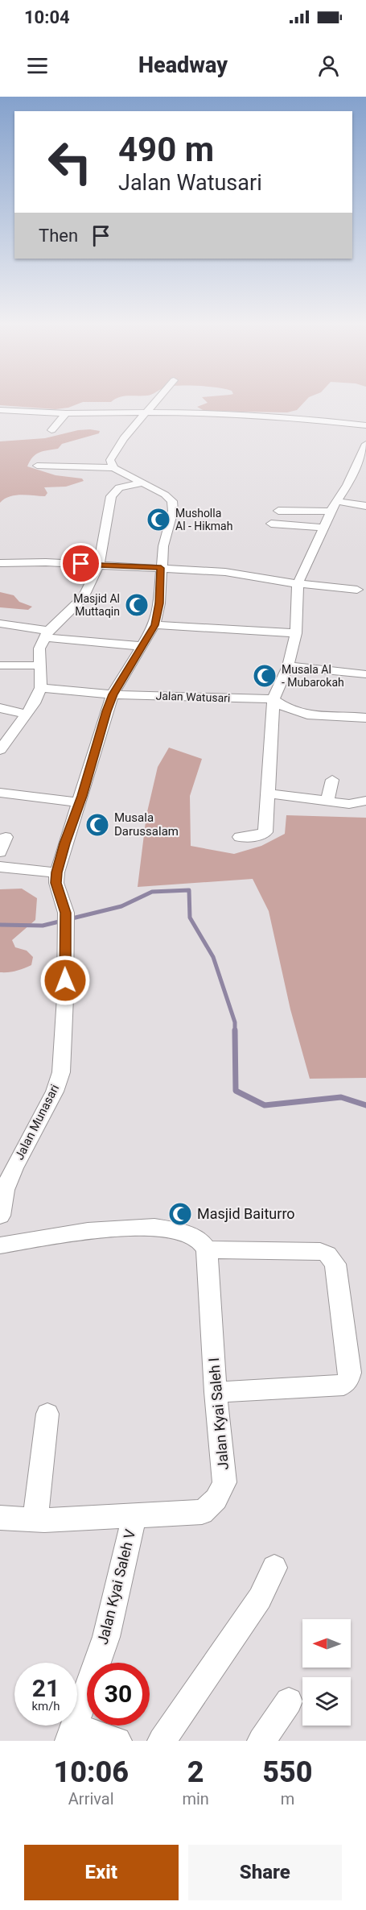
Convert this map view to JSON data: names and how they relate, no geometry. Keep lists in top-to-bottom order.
{
  "streets": {
    "street": [
      "Jalan Watusari",
      "Jalan Munasari",
      "Jalan Kyai Saleh I",
      "Jalan Kyai Saleh V"
    ]
  },
  "crossings": [
    ["Jalan Kyai Saleh I", "Jalan Kyai Saleh V"]
  ],
  "places": {
    "mosque": [
      "Musholla Al - Hikmah",
      "Masjid Al Muttaqin",
      "Musala Al - Mubarokah",
      "Musala Darussalam",
      "Masjid Baiturro"
    ]
  },
  "north": "left",
  "page": {
    "status": "10:04",
    "header": "Headway",
    "turn": ["490 m", "Jalan Watusari"],
    "then": "Then",
    "speed": "21 km/h",
    "limit": "30",
    "eta": [
      "10:06",
      "Arrival",
      "2",
      "min",
      "550",
      "m"
    ],
    "buttons": ["Exit", "Share"]
  }
}
